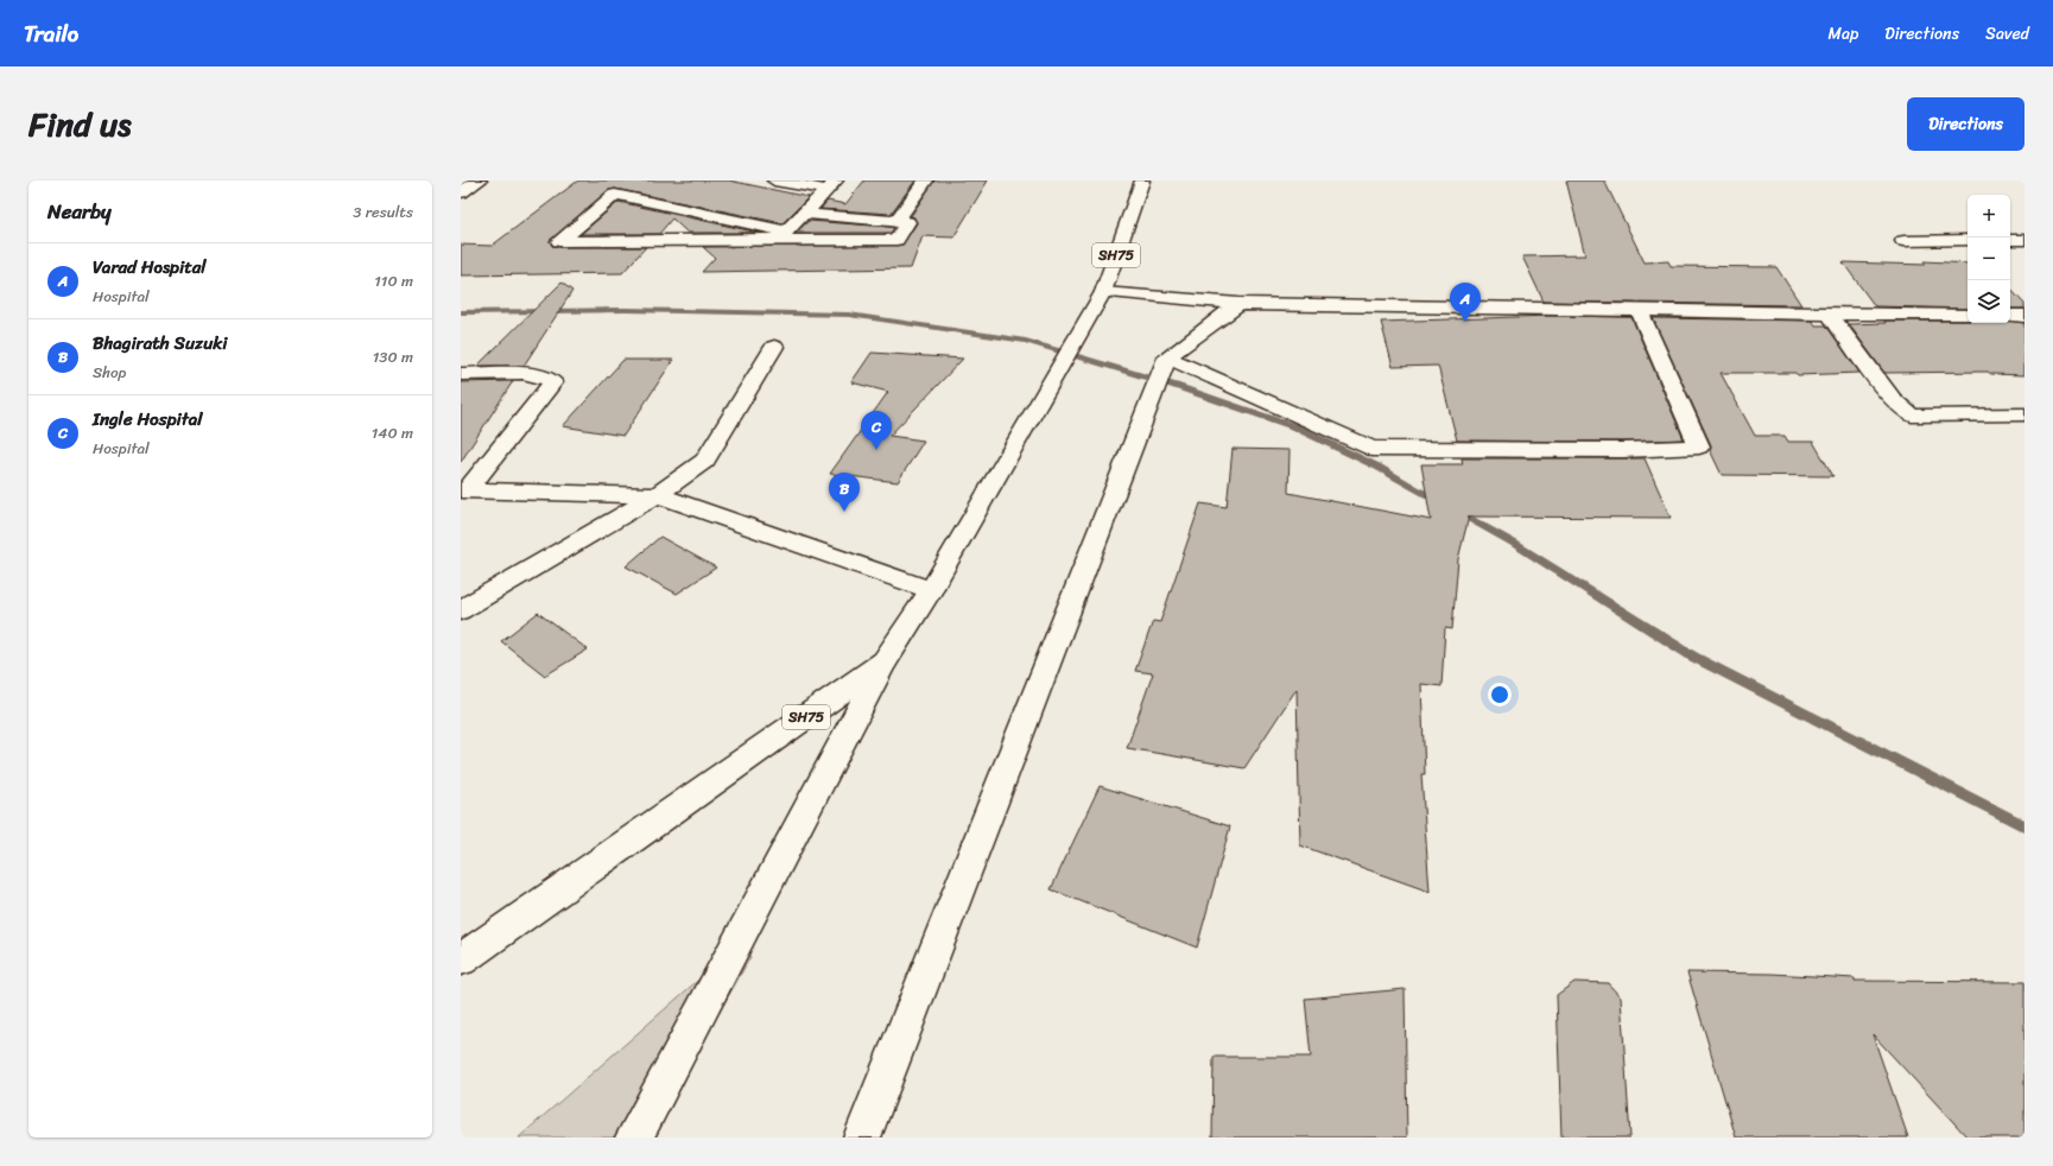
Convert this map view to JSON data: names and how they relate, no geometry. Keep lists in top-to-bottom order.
{
  "streets": {
    "street": ["SH75"]
  },
  "page": {
    "header": "Trailo",
    "nav": ["Map", "Directions", "Saved"],
    "title": "Find us",
    "buttons": "Directions",
    "heading": ["Nearby", "3 results"],
    "map_buttons": ["+", "−"],
    "list": [
      {
        "mark": "A",
        "name": "Varad Hospital",
        "note": "Hospital",
        "value": "110 m"
      },
      {
        "mark": "B",
        "name": "Bhagirath Suzuki",
        "note": "Shop",
        "value": "130 m"
      },
      {
        "mark": "C",
        "name": "Ingle Hospital",
        "note": "Hospital",
        "value": "140 m"
      }
    ],
    "pins": ["A", "C", "B"]
  }
}
